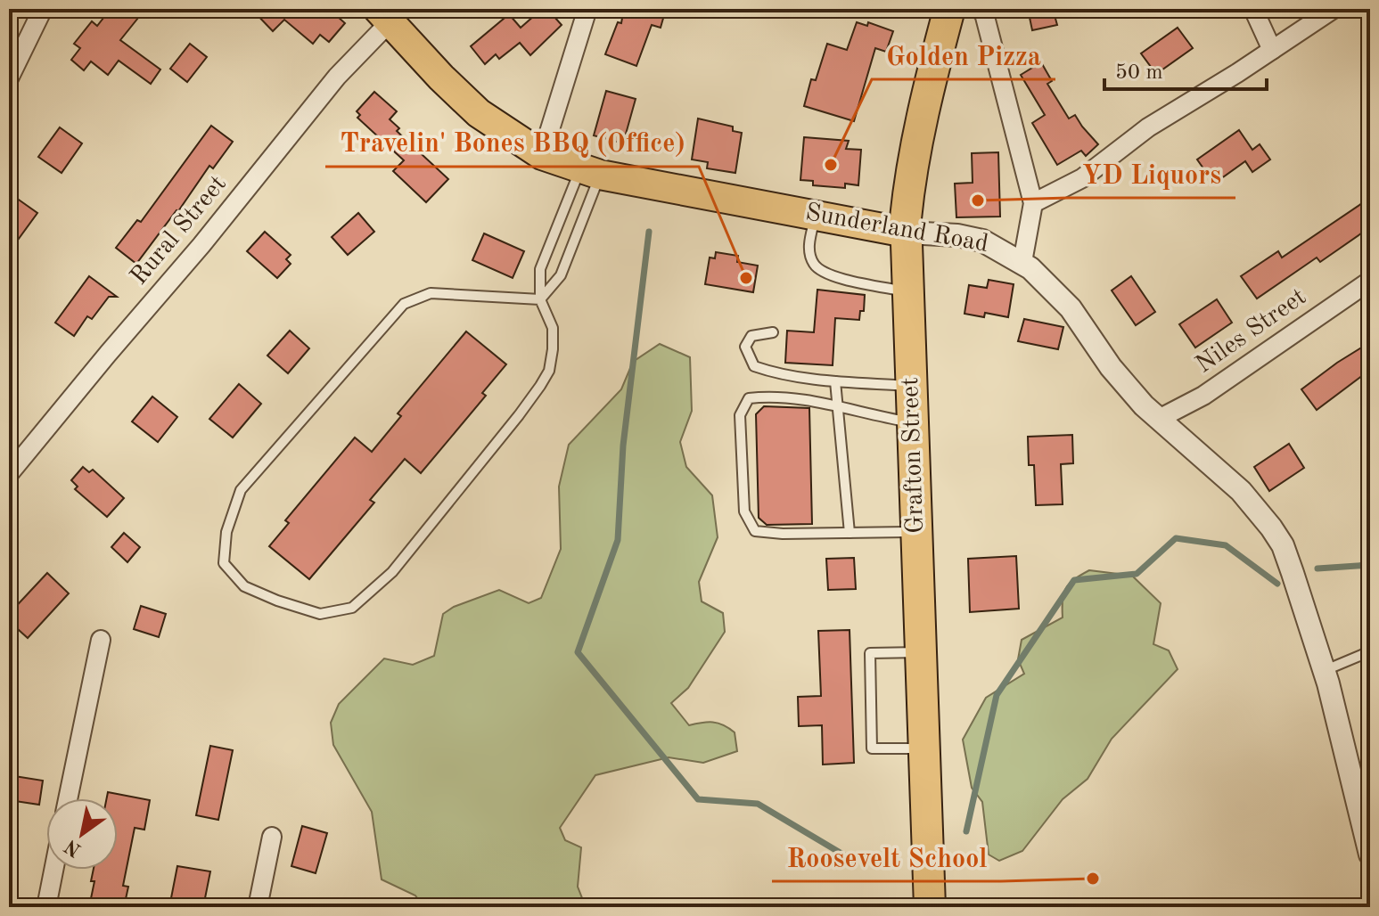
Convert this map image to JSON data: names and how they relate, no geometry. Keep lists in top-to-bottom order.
{
  "streets": {
    "highway": ["Grafton Street"],
    "main road": ["Sunderland Road"],
    "street": ["Rural Street", "Niles Street"]
  },
  "crossings": [
    ["Sunderland Road", "Rural Street"],
    ["Sunderland Road", "Niles Street"],
    ["Sunderland Road", "Grafton Street"]
  ],
  "places": [
    "Golden Pizza",
    "YD Liquors",
    "Travelin' Bones BBQ (Office)",
    "Roosevelt School"
  ],
  "scale_bar": "50 m",
  "north": "bottom left"
}
